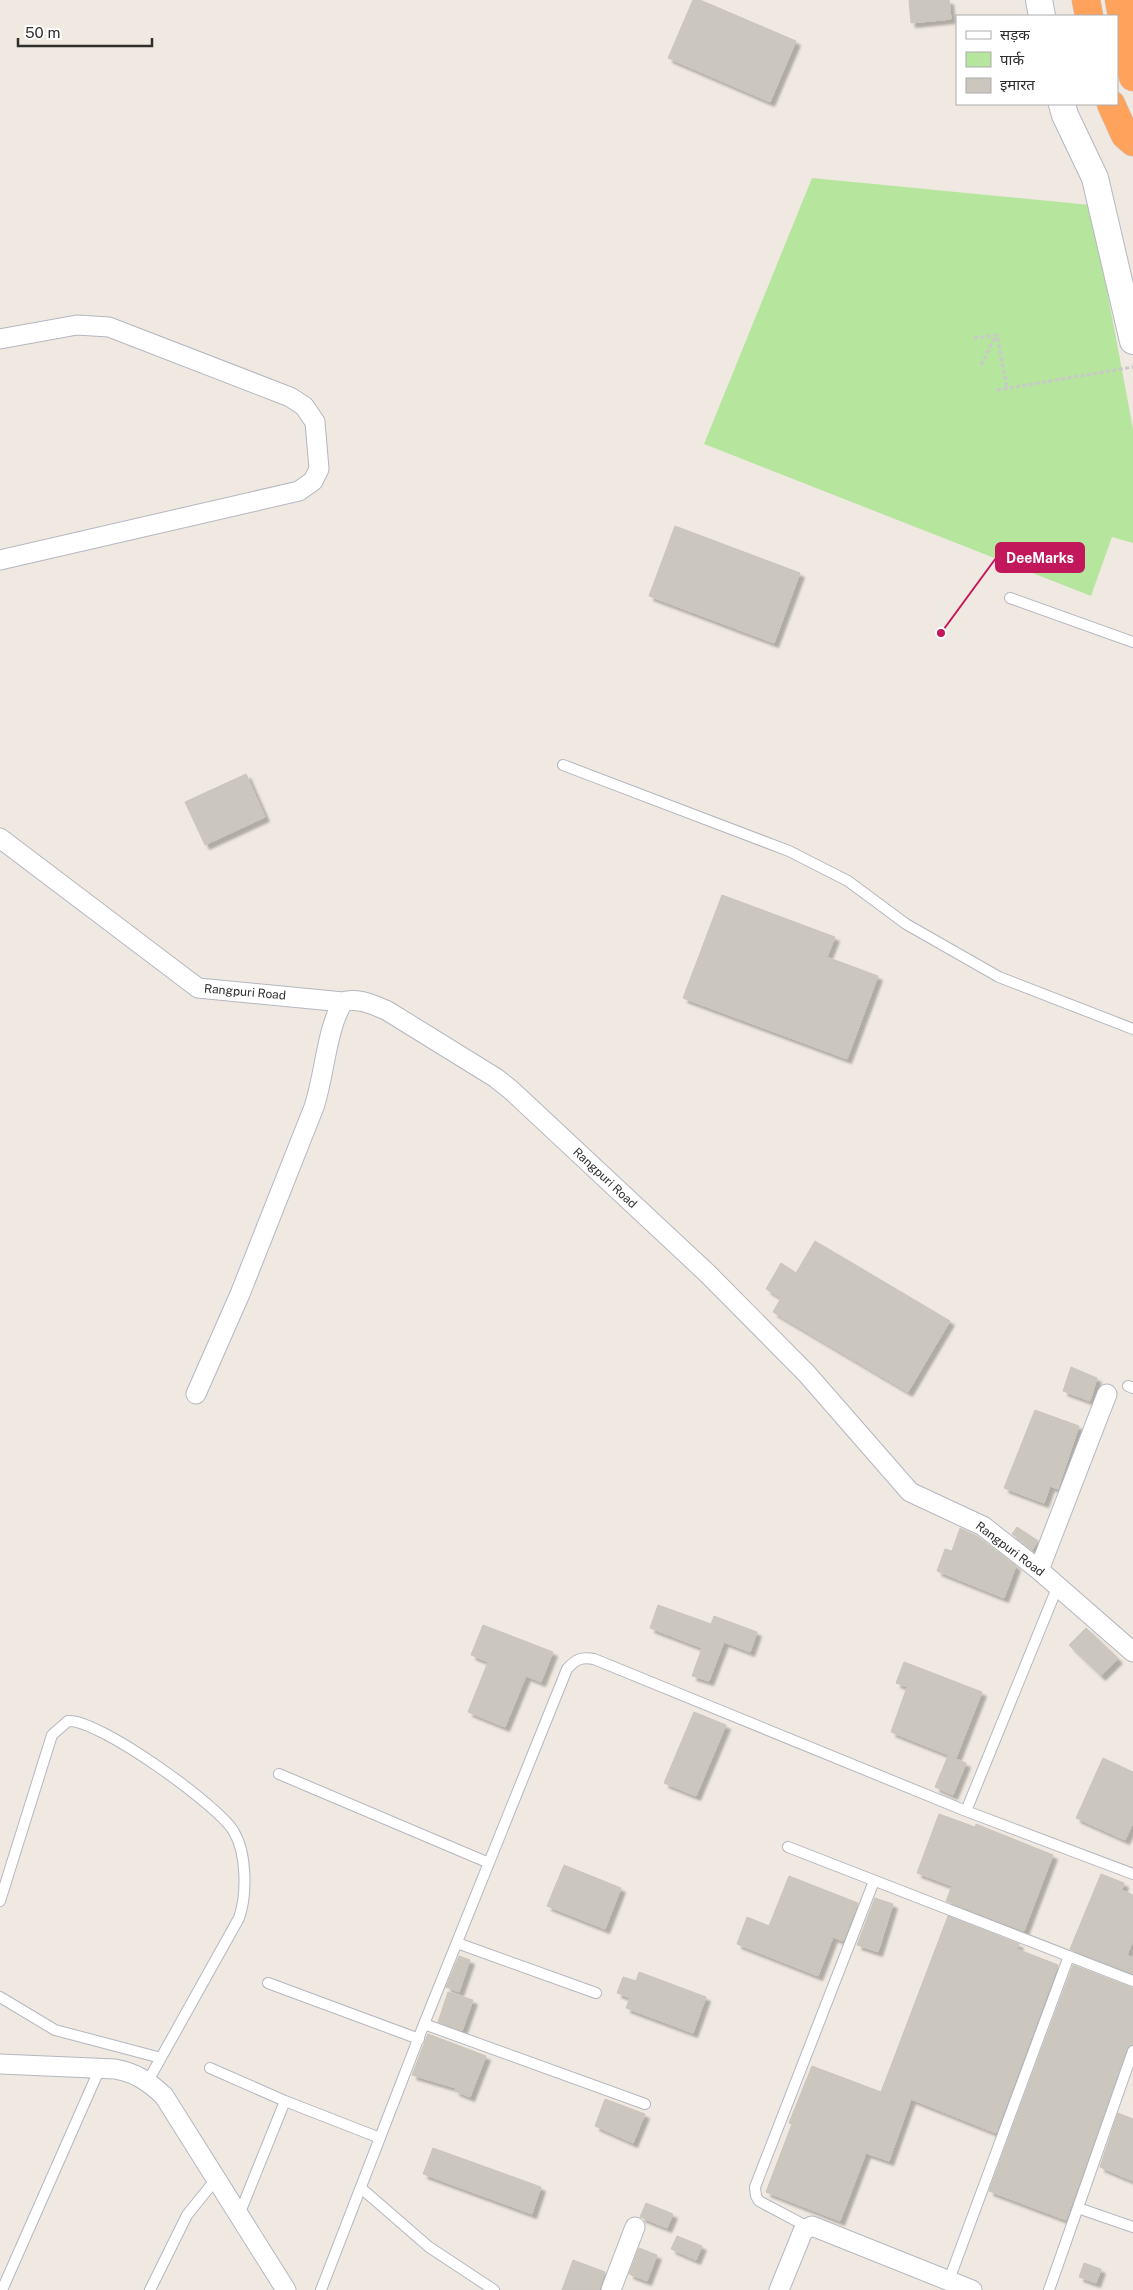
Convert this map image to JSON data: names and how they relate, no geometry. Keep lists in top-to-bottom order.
{
  "streets": {
    "street": ["Rangpuri Road"]
  },
  "places": ["DeeMarks"],
  "legend": ["सड़क", "पार्क", "इमारत"],
  "scale_bar": "50 m"
}
